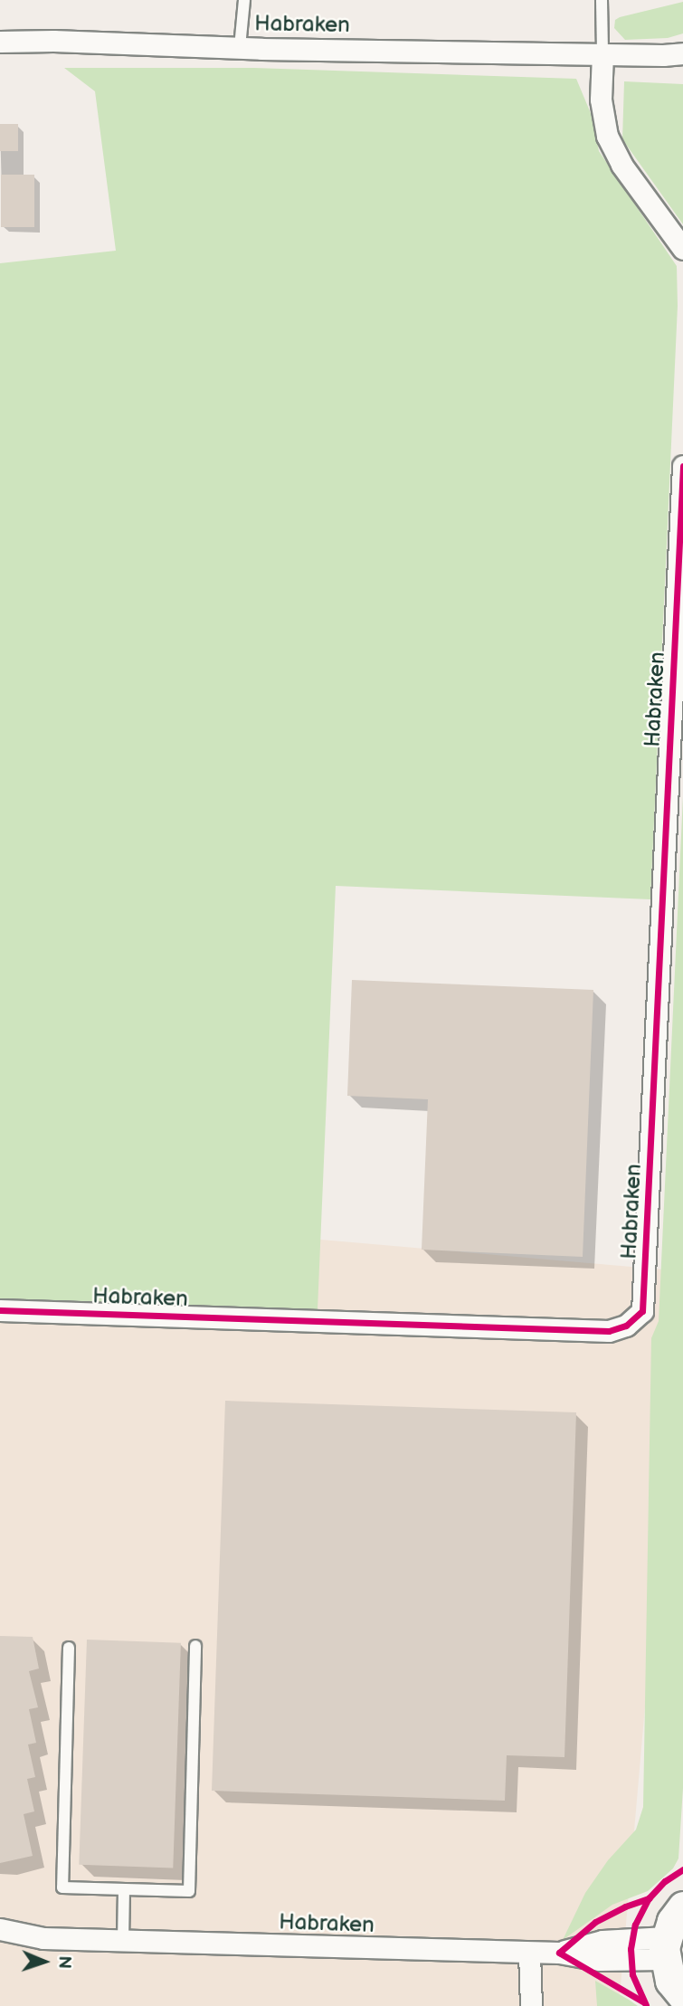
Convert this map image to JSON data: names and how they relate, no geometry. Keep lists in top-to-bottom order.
{
  "streets": {
    "street": ["Habraken"]
  },
  "north": "right"
}
